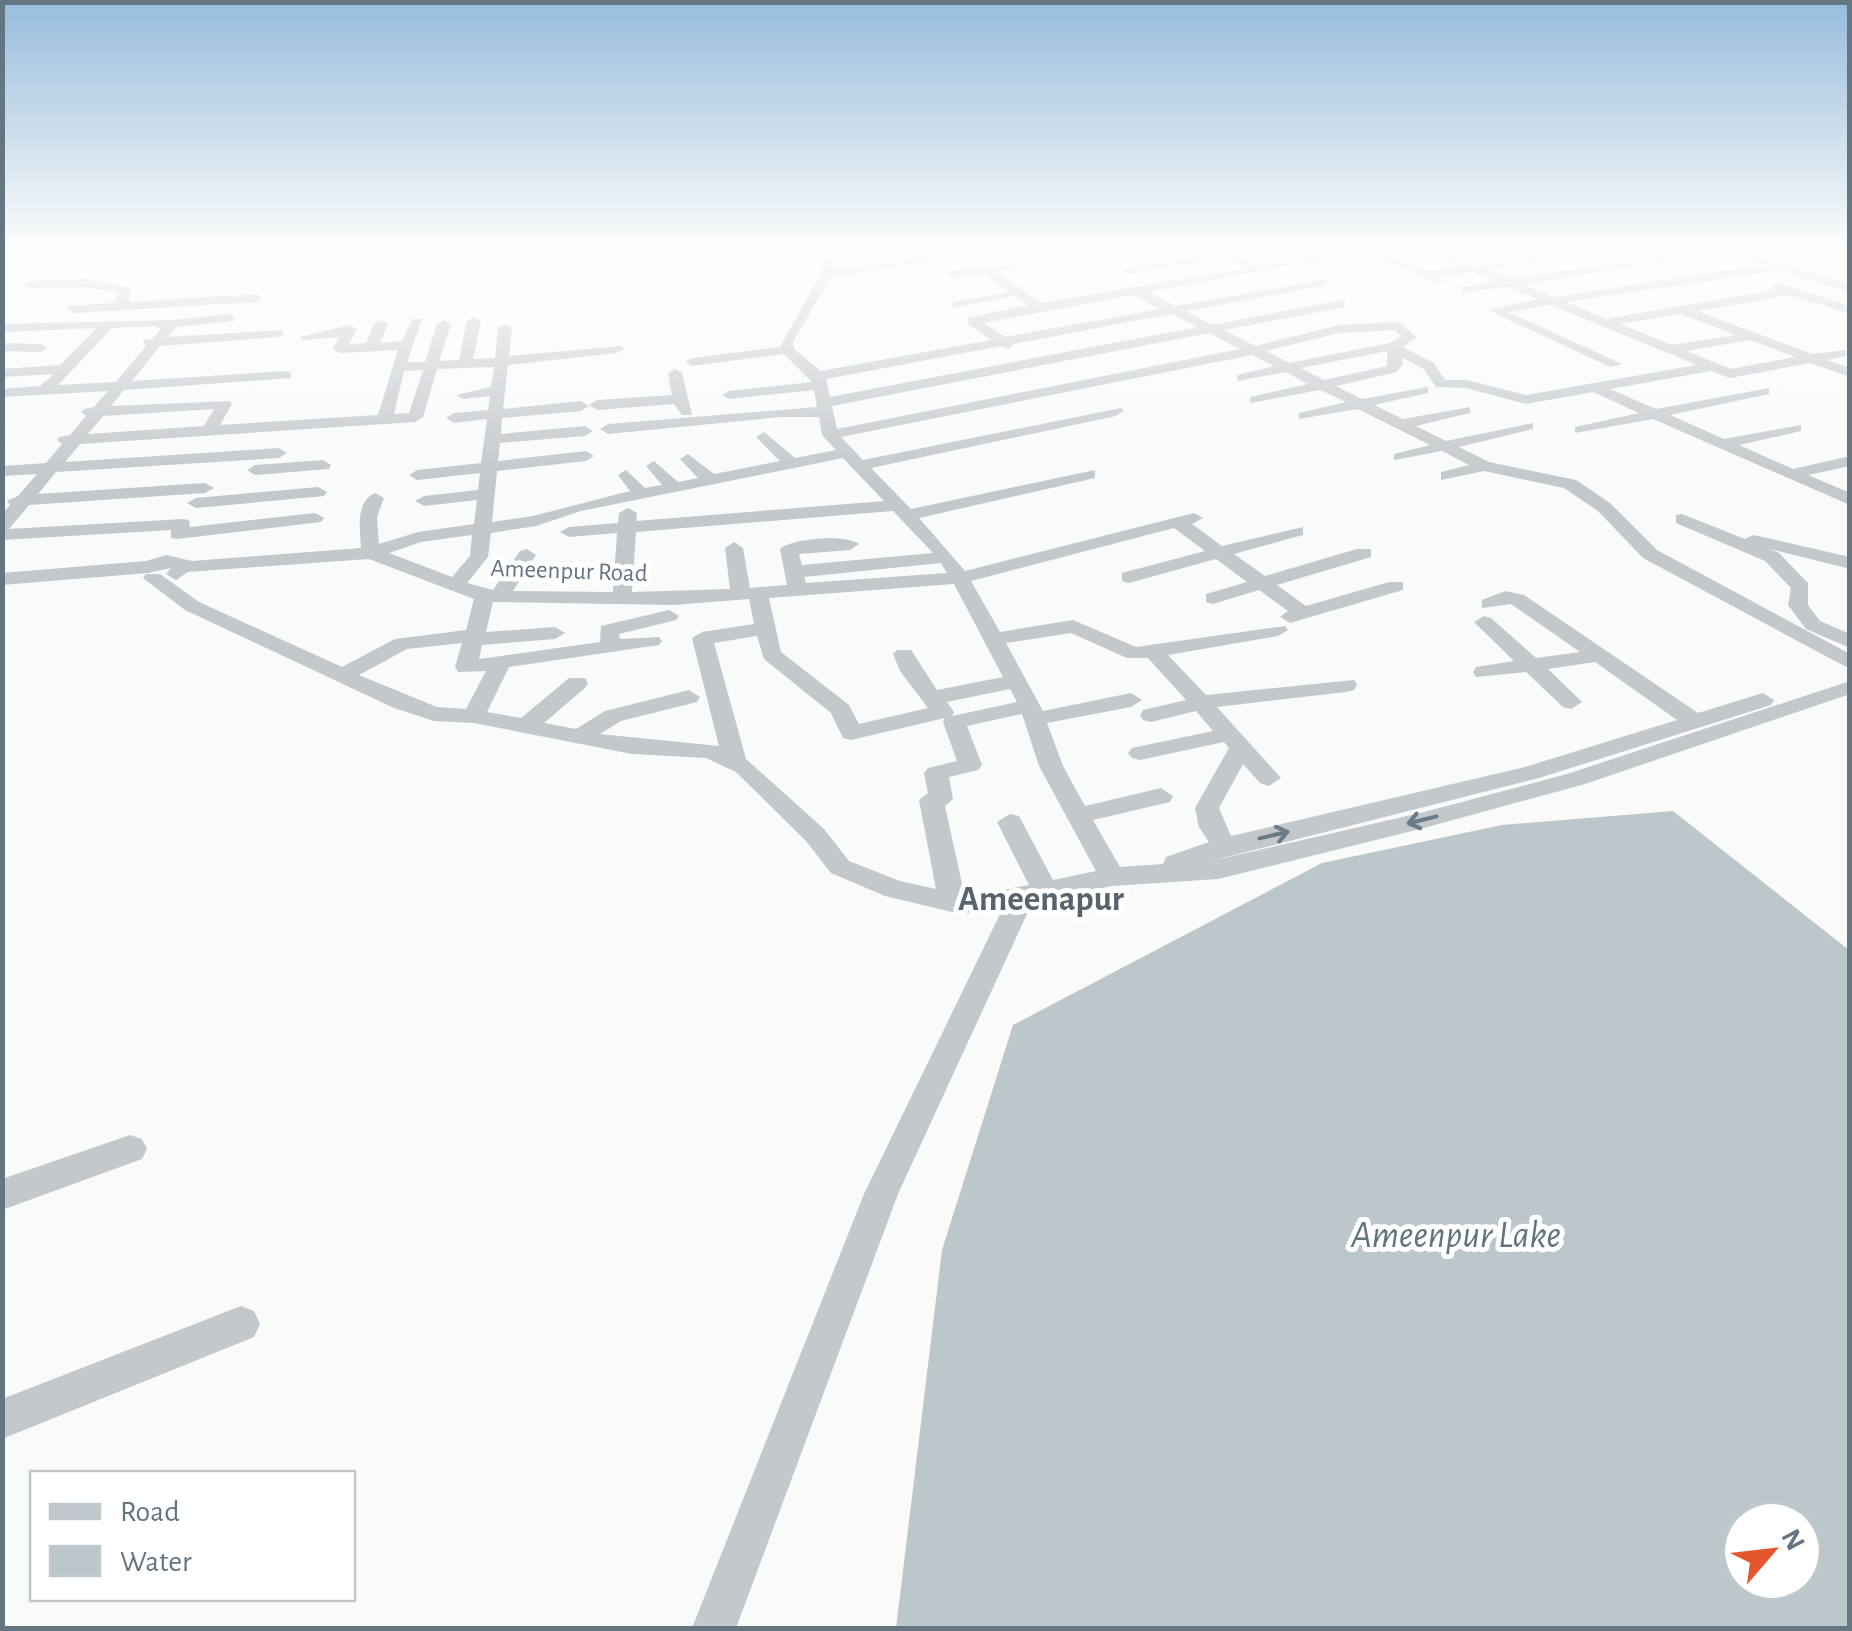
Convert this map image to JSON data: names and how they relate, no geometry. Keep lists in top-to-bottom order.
{
  "streets": {
    "street": ["Ameenpur Road"]
  },
  "districts": ["Ameenapur"],
  "water": ["Ameenpur Lake"],
  "legend": ["Road", "Water"],
  "north": "top right"
}
